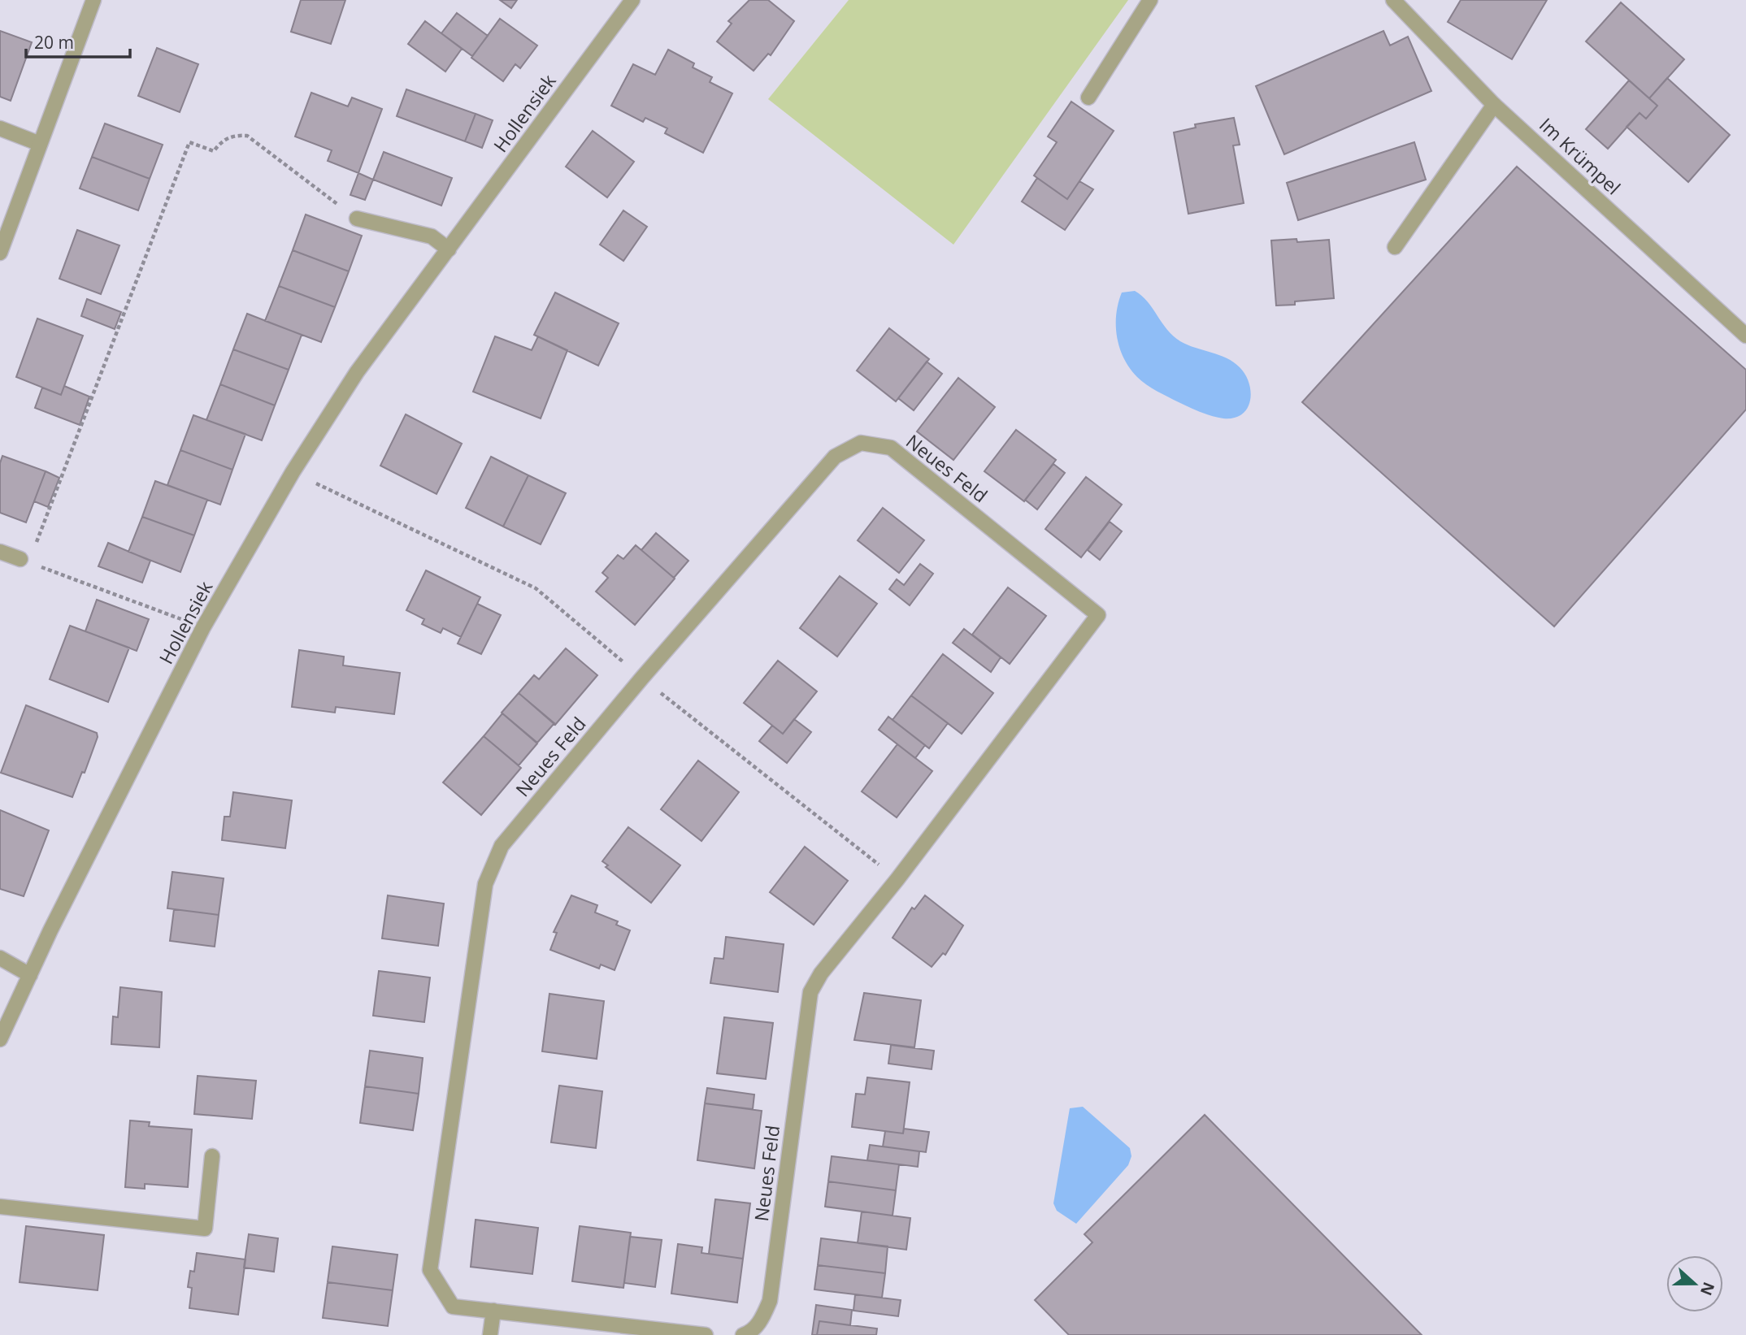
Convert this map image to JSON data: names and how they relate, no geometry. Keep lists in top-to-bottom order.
{
  "streets": {
    "street": ["Hollensiek", "Im Krümpel", "Neues Feld"]
  },
  "scale_bar": "20 m",
  "north": "right"
}
